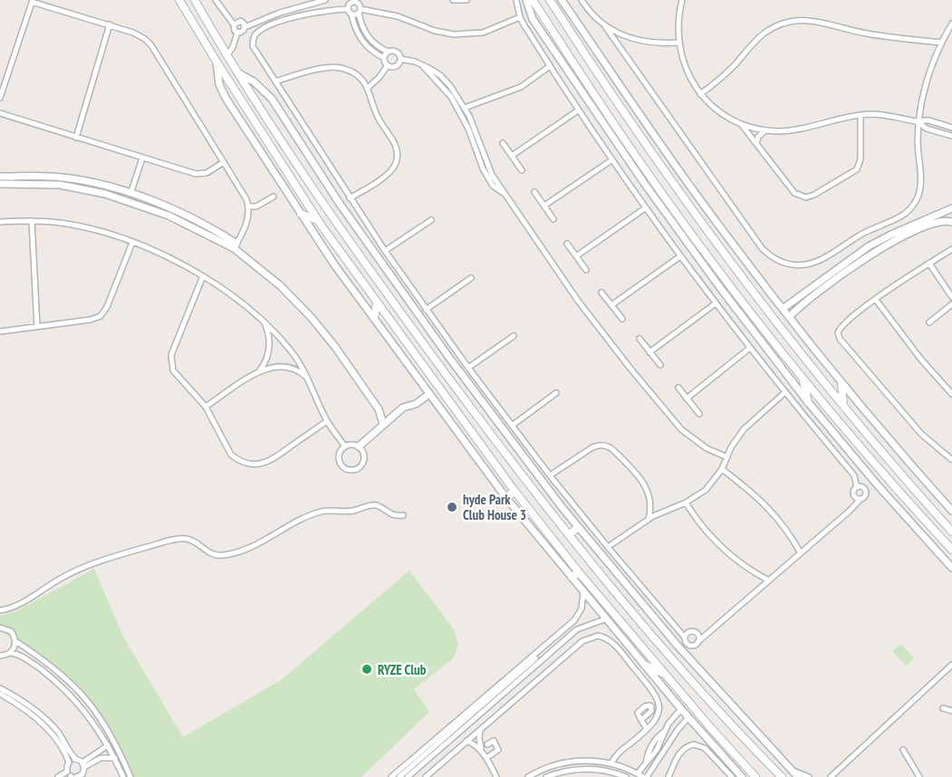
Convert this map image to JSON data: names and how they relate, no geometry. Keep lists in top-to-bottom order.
{
  "places": ["hyde Park Club House 3", "RYZE Club"]
}
